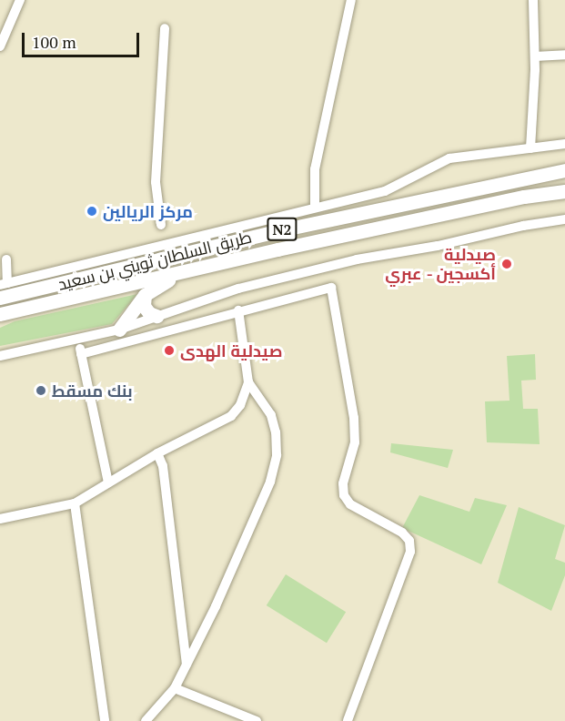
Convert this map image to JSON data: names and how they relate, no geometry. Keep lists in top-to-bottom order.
{
  "streets": {
    "highway": ["N2", "طريق السلطان ثويني بن سعيد"]
  },
  "places": [
    "مركز الريالين",
    "صيدلية أكسجين - عبري",
    "صيدلية الهدى",
    "بنك مسقط"
  ],
  "scale_bar": "100 m"
}
